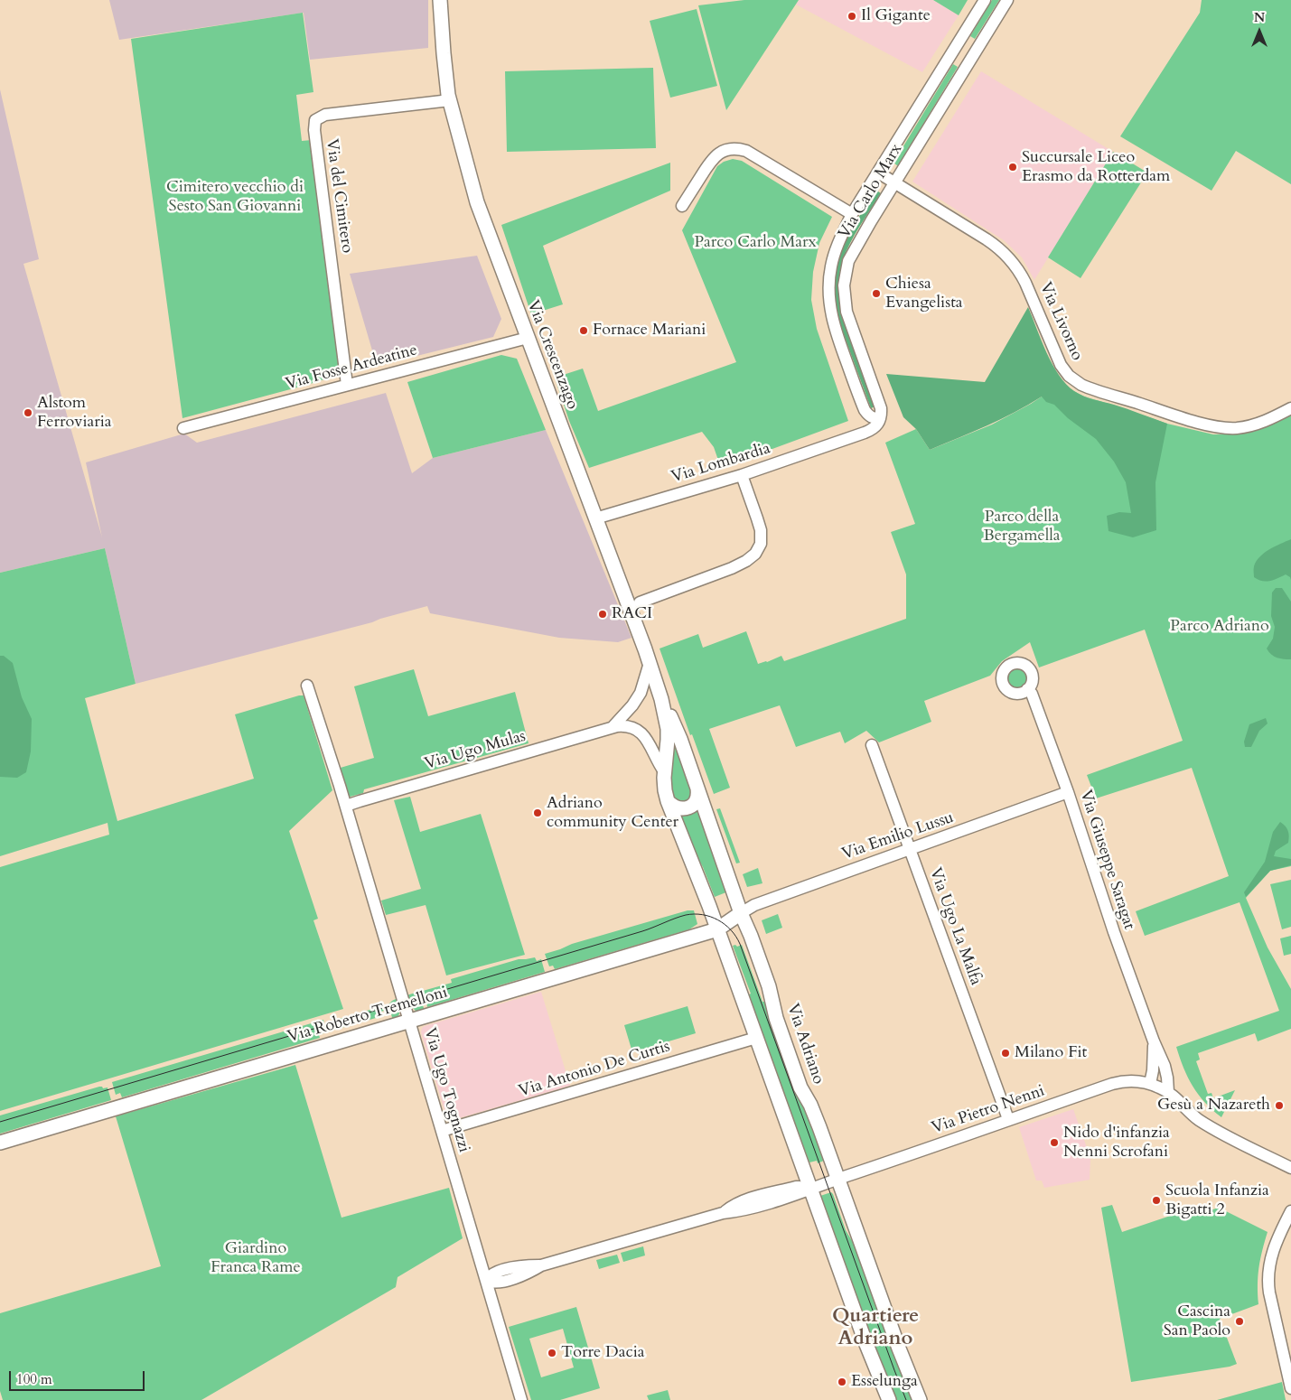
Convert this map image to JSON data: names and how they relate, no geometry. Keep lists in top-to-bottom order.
{
  "streets": {
    "street": [
      "Via Carlo Marx",
      "Via del Cimitero",
      "Via Livorno",
      "Via Crescenzago",
      "Via Fosse Ardeatine",
      "Via Lombardia",
      "Via Ugo Mulas",
      "Via Emilio Lussu",
      "Via Giuseppe Saragat",
      "Via Ugo La Malfa",
      "Via Roberto Tremelloni",
      "Via Adriano",
      "Via Antonio De Curtis",
      "Via Ugo Tognazzi",
      "Via Pietro Nenni"
    ]
  },
  "crossings": [
    ["Via Carlo Marx", "Via Livorno"],
    ["Via Carlo Marx", "Via Lombardia"],
    ["Via del Cimitero", "Via Crescenzago"],
    ["Via del Cimitero", "Via Fosse Ardeatine"],
    ["Via Crescenzago", "Via Fosse Ardeatine"],
    ["Via Crescenzago", "Via Lombardia"],
    ["Via Crescenzago", "Via Adriano"],
    ["Via Ugo Mulas", "Via Adriano"],
    ["Via Ugo Mulas", "Via Ugo Tognazzi"],
    ["Via Emilio Lussu", "Via Giuseppe Saragat"],
    ["Via Emilio Lussu", "Via Ugo La Malfa"],
    ["Via Emilio Lussu", "Via Roberto Tremelloni"],
    ["Via Emilio Lussu", "Via Adriano"],
    ["Via Giuseppe Saragat", "Via Pietro Nenni"],
    ["Via Ugo La Malfa", "Via Pietro Nenni"],
    ["Via Roberto Tremelloni", "Via Adriano"],
    ["Via Roberto Tremelloni", "Via Ugo Tognazzi"],
    ["Via Adriano", "Via Antonio De Curtis"],
    ["Via Adriano", "Via Pietro Nenni"],
    ["Via Antonio De Curtis", "Via Ugo Tognazzi"],
    ["Via Ugo Tognazzi", "Via Pietro Nenni"]
  ],
  "districts": ["Quartiere Adriano"],
  "parks": [
    "Cimitero vecchio di Sesto San Giovanni",
    "Parco Carlo Marx",
    "Parco della Bergamella",
    "Parco Adriano",
    "Giardino Franca Rame"
  ],
  "places": [
    "Il Gigante",
    "Succursale Liceo Erasmo da Rotterdam",
    "Chiesa Evangelista",
    "Fornace Mariani",
    "Alstom Ferroviaria",
    "RACI",
    "Adriano community Center",
    "Milano Fit",
    "Gesù a Nazareth",
    "Nido d'infanzia Nenni Scrofani",
    "Scuola Infanzia Bigatti 2",
    "Cascina San Paolo",
    "Torre Dacia",
    "Esselunga"
  ],
  "scale_bar": "100 m",
  "north": "top"
}
